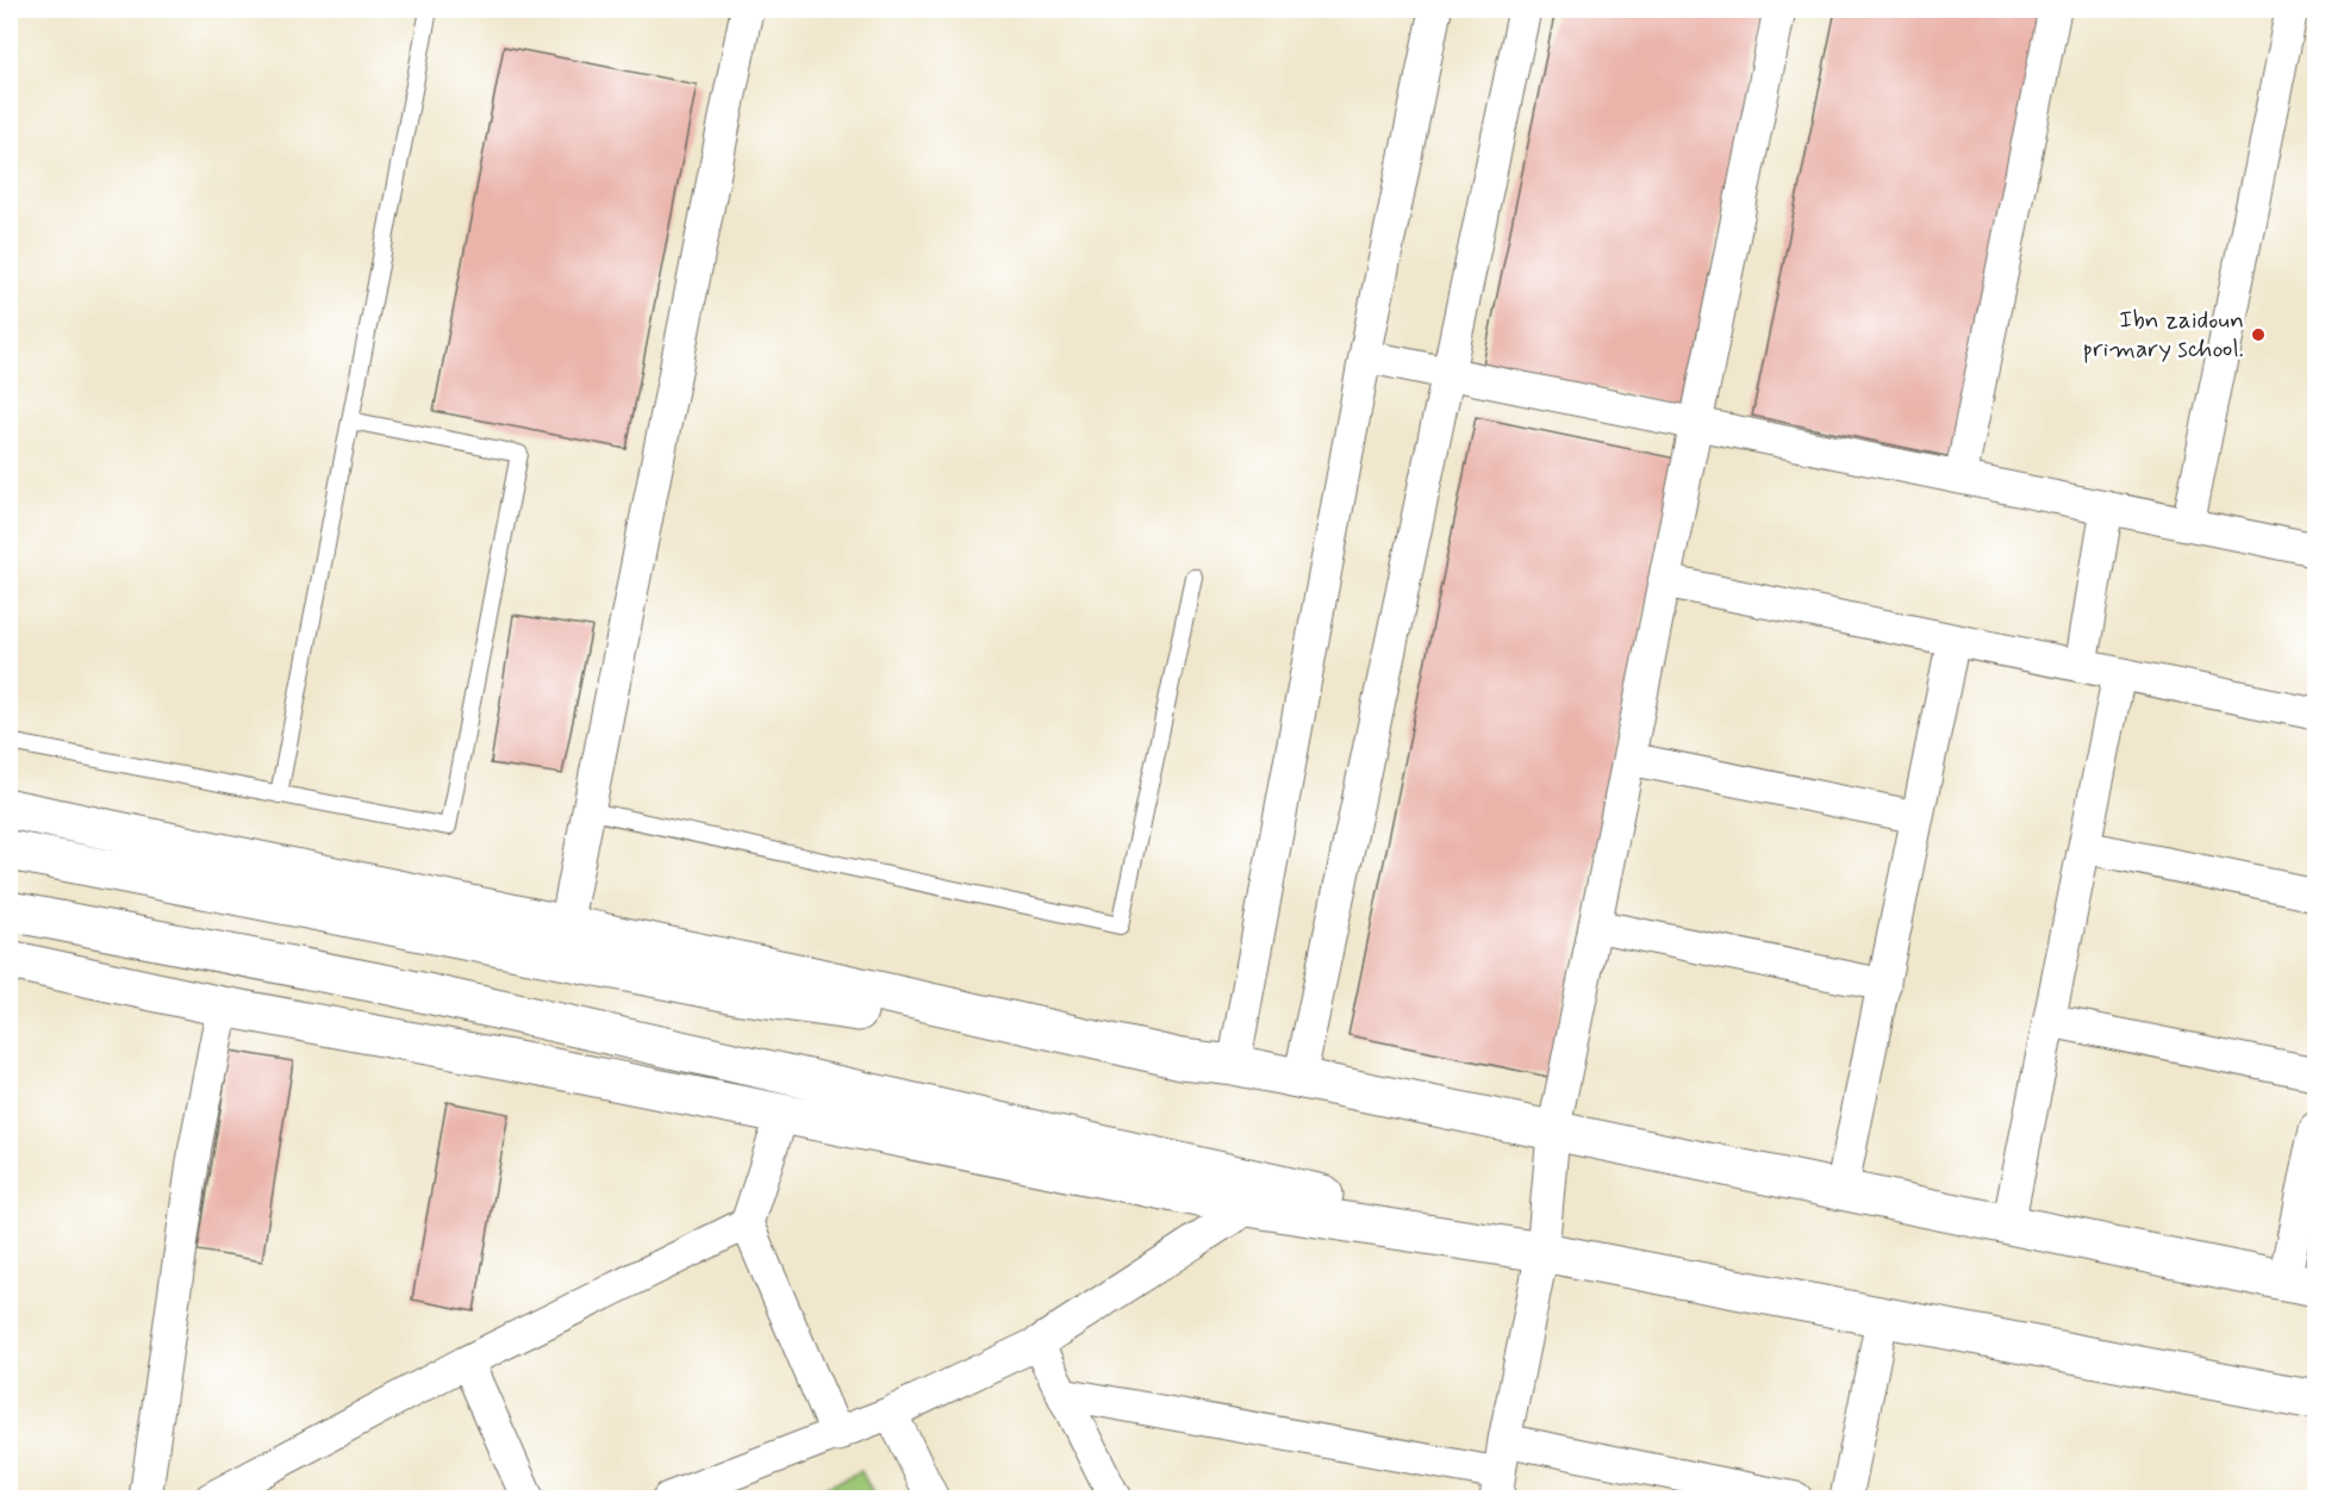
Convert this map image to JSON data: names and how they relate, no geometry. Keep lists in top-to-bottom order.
{
  "places": ["Ibn zaidoun primary school."]
}
